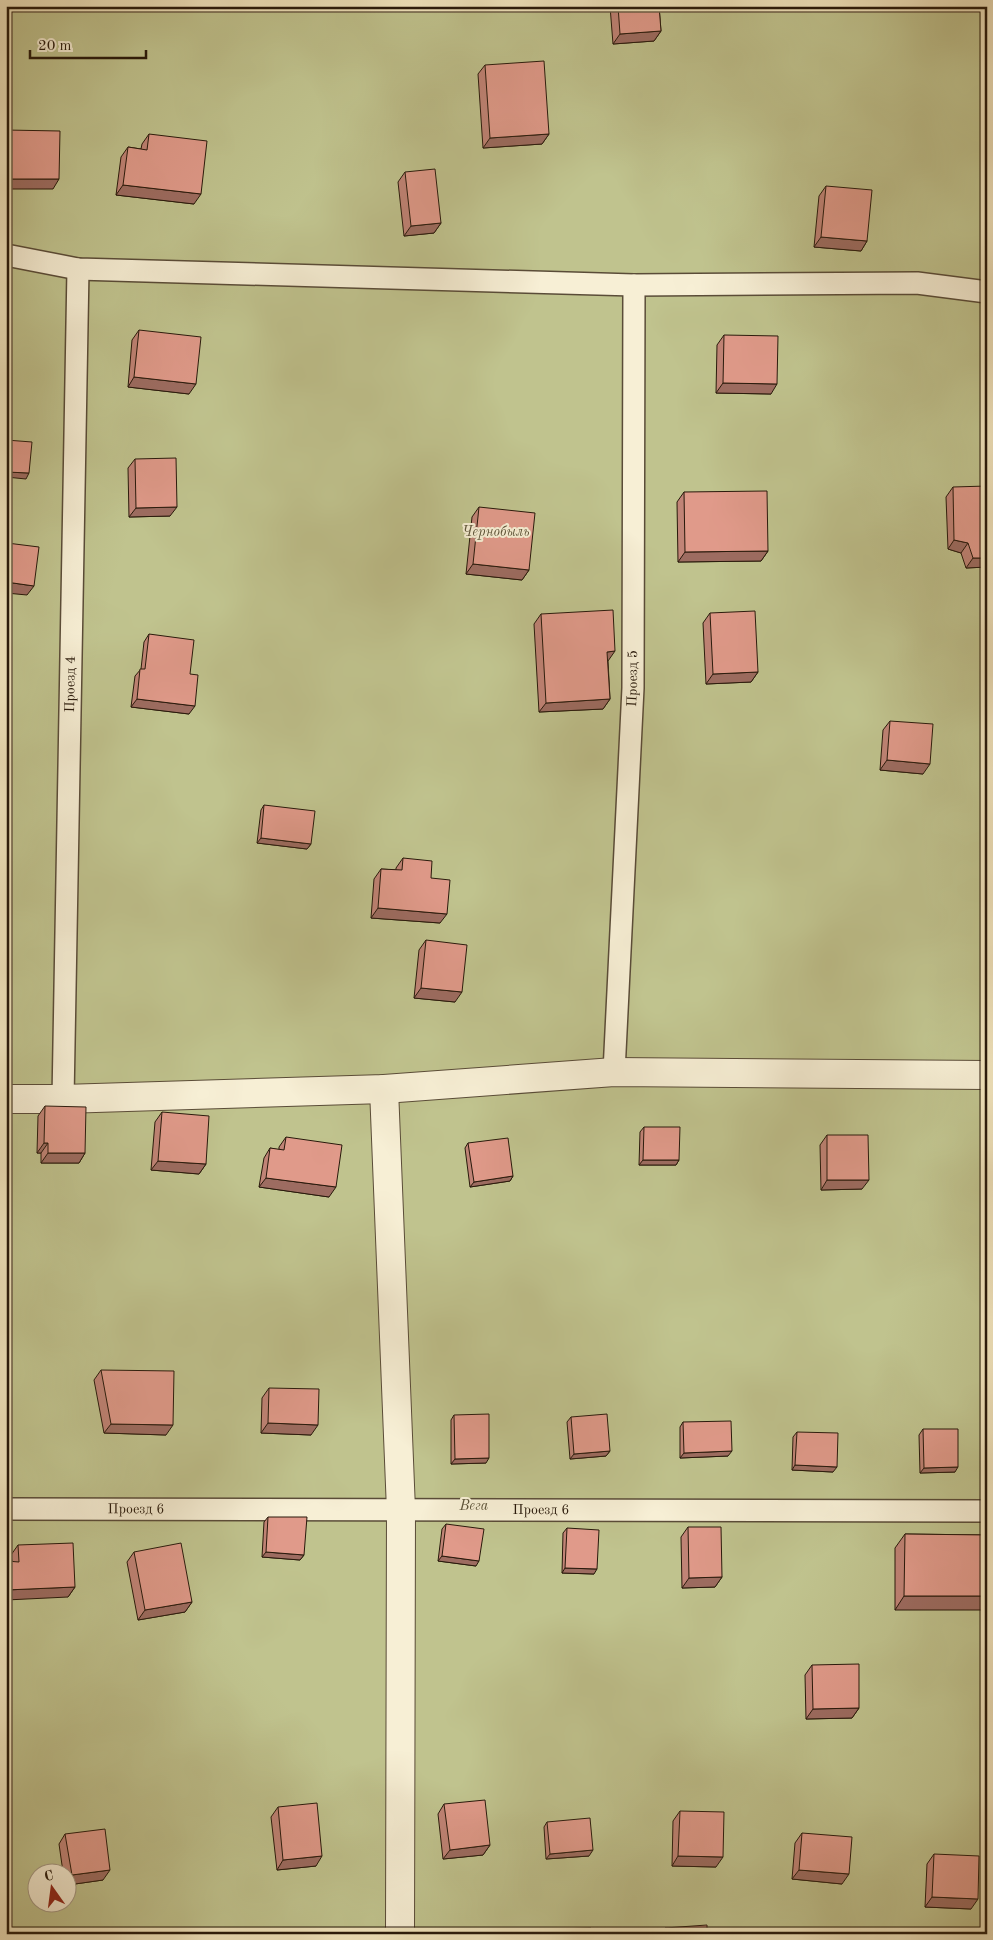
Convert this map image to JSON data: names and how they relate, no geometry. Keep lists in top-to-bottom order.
{
  "streets": {
    "lane": ["Проезд 5", "Проезд 4", "Проезд 6"]
  },
  "parks": ["Чернобыль", "Вега"],
  "scale_bar": "20 m",
  "north": "top"
}
